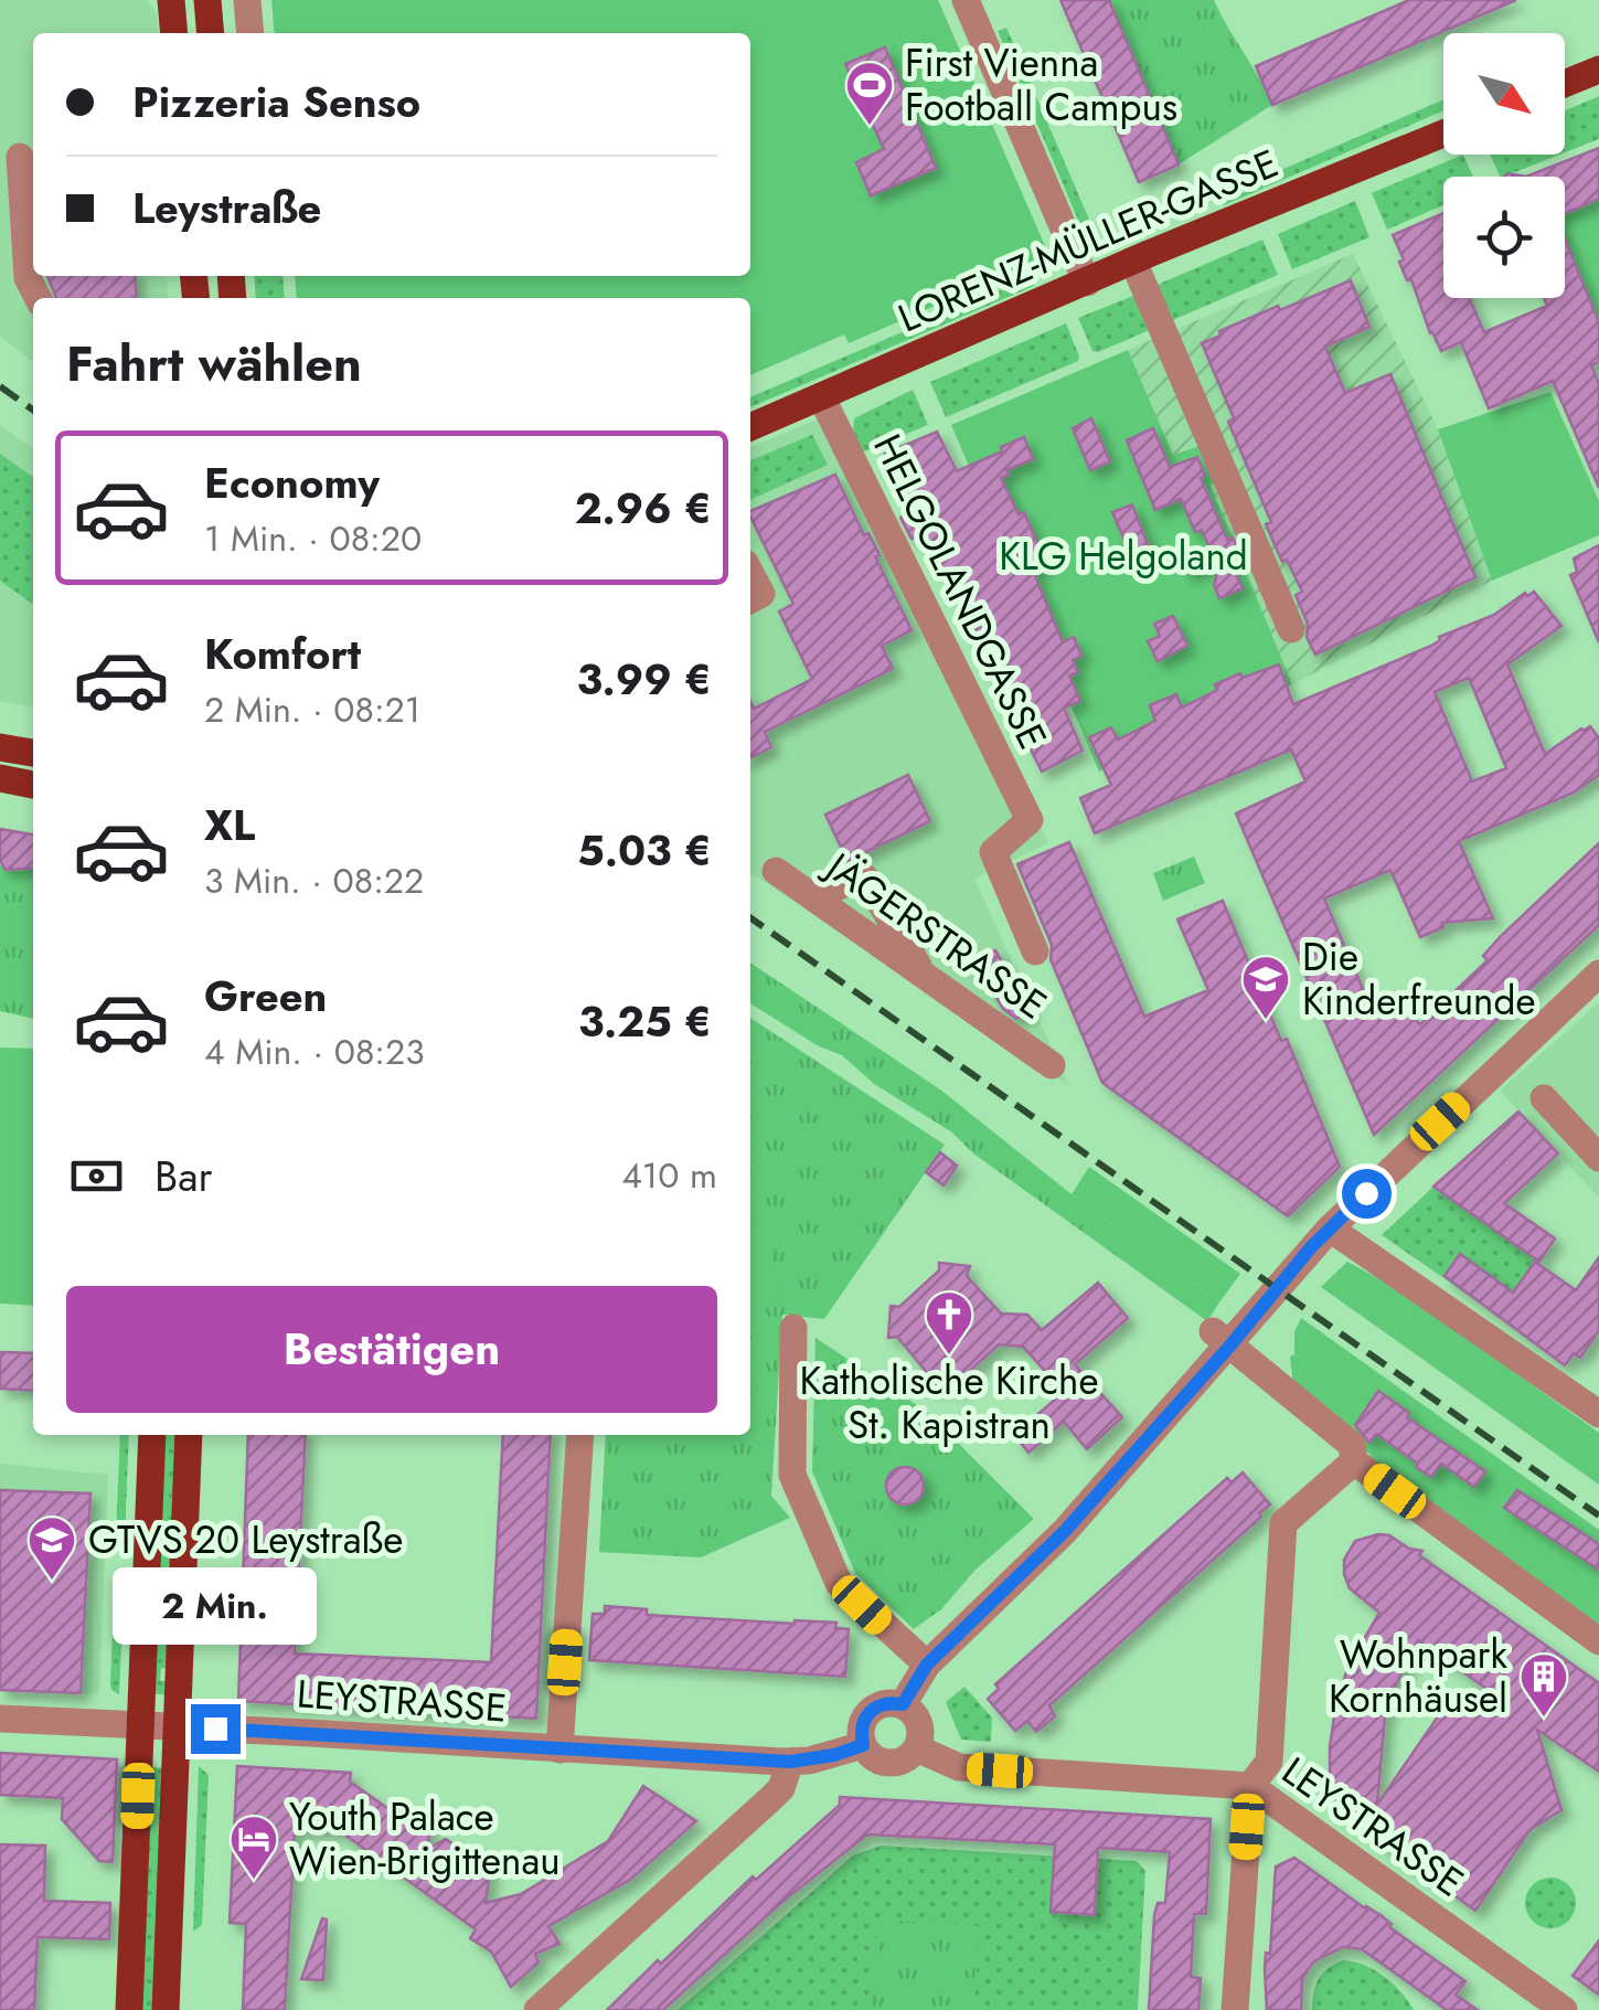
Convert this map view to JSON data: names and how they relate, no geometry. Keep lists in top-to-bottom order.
{
  "streets": {
    "main road": ["LORENZ-MÜLLER-GASSE"],
    "street": ["HELGOLANDGASSE", "JÄGERSTRASSE", "LEYSTRASSE"]
  },
  "crossings": [
    ["LORENZ-MÜLLER-GASSE", "HELGOLANDGASSE"]
  ],
  "parks": ["KLG Helgoland"],
  "places": {
    "sports": ["First Vienna Football Campus"],
    "school or university": ["Die Kinderfreunde", "GTVS 20 Leystraße"],
    "church": ["Katholische Kirche St. Kapistran"],
    "building": ["Wohnpark Kornhäusel"],
    "hotel": ["Youth Palace Wien-Brigittenau"]
  },
  "north": "bottom right",
  "page": {
    "banner": ["Pizzeria Senso", "Leystraße"],
    "heading": "Fahrt wählen",
    "list": [
      {
        "name": "Economy",
        "note": "1 Min. · 08:20",
        "value": "2.96 €"
      },
      {
        "name": "Komfort",
        "note": "2 Min. · 08:21",
        "value": "3.99 €"
      },
      {
        "name": "XL",
        "note": "3 Min. · 08:22",
        "value": "5.03 €"
      },
      {
        "name": "Green",
        "note": "4 Min. · 08:23",
        "value": "3.25 €"
      }
    ],
    "pay": ["Bar", "410 m"],
    "buttons": "Bestätigen",
    "bubble": "2 Min."
  }
}
